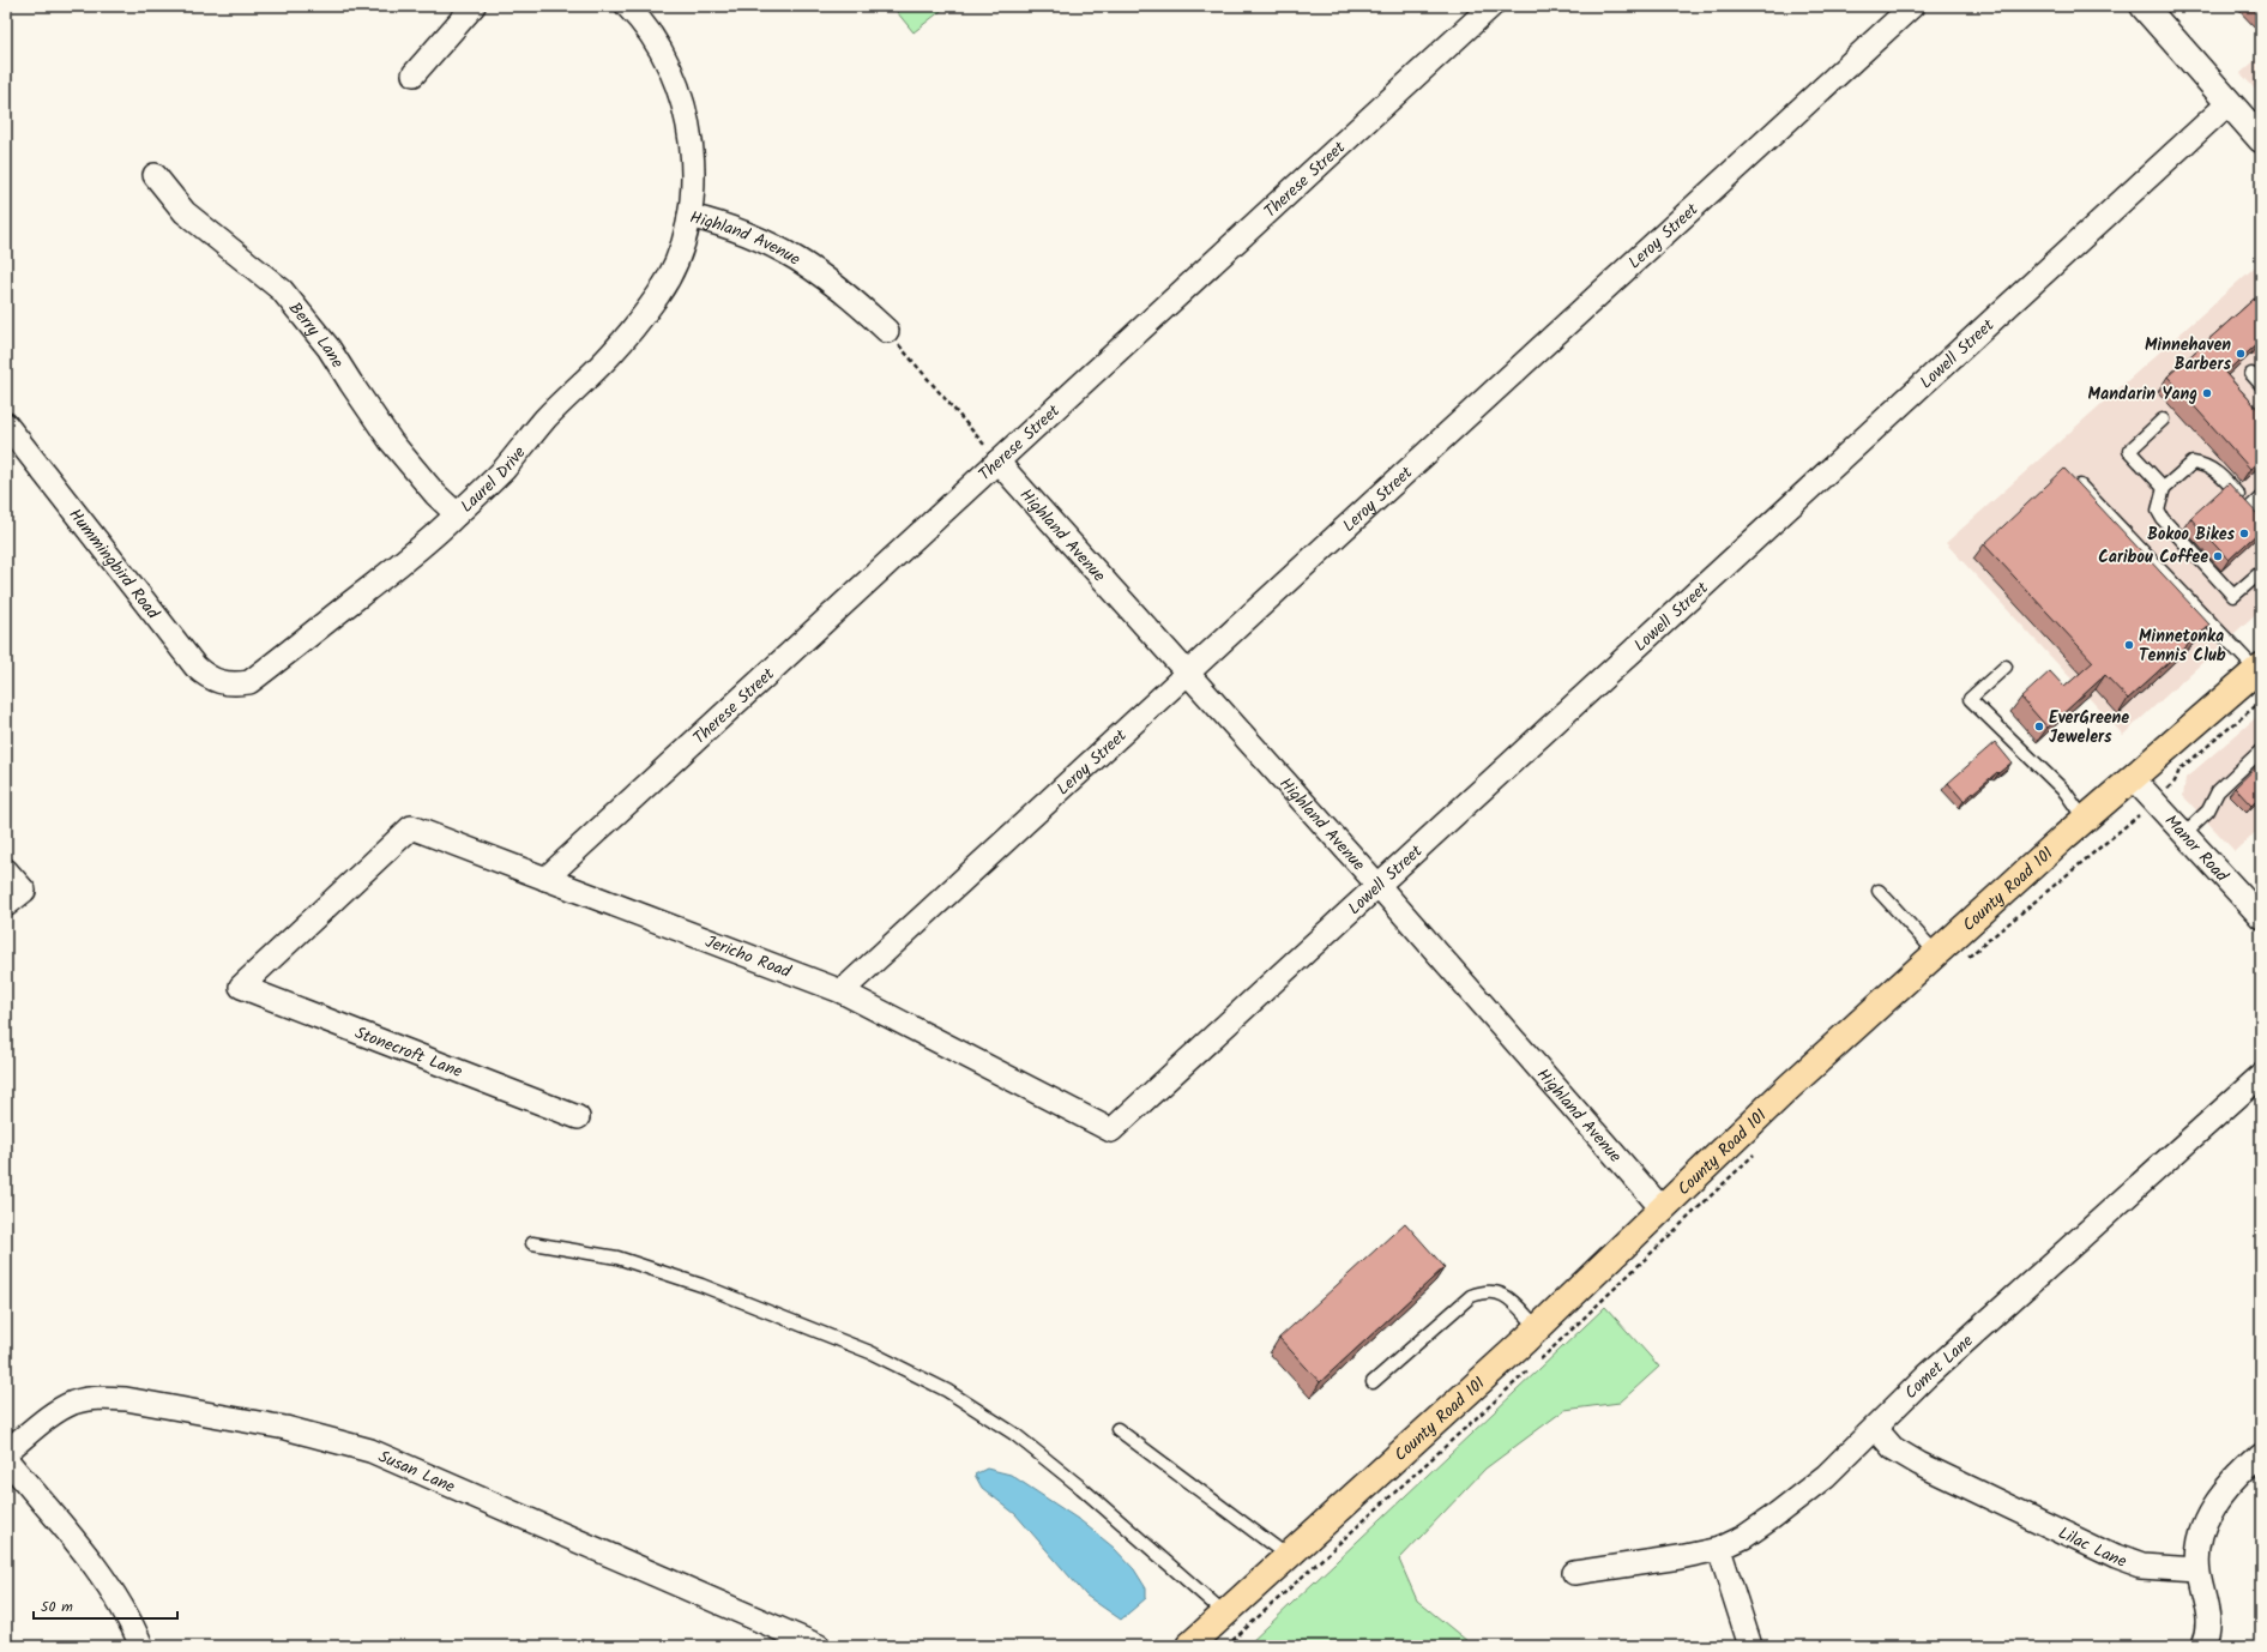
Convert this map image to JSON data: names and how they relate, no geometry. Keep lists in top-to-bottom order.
{
  "streets": {
    "main road": ["County Road 101"],
    "street": [
      "Therese Street",
      "Highland Avenue",
      "Leroy Street",
      "Berry Lane",
      "Lowell Street",
      "Laurel Drive",
      "Hummingbird Road",
      "Manor Road",
      "Jericho Road",
      "Stonecroft Lane",
      "Comet Lane",
      "Susan Lane",
      "Lilac Lane"
    ]
  },
  "crossings": [
    ["Therese Street", "Highland Avenue"],
    ["Therese Street", "Jericho Road"],
    ["Highland Avenue", "Leroy Street"],
    ["Highland Avenue", "Lowell Street"],
    ["Highland Avenue", "Laurel Drive"],
    ["Highland Avenue", "County Road 101"],
    ["Leroy Street", "Jericho Road"],
    ["Berry Lane", "Laurel Drive"],
    ["Lowell Street", "Jericho Road"],
    ["Laurel Drive", "Hummingbird Road"],
    ["Manor Road", "County Road 101"],
    ["Jericho Road", "Stonecroft Lane"],
    ["Comet Lane", "Lilac Lane"]
  ],
  "places": [
    "Minnehaven Barbers",
    "Mandarin Yang",
    "Bokoo Bikes",
    "Caribou Coffee",
    "Minnetonka Tennis Club",
    "EverGreene Jewelers"
  ],
  "scale_bar": "50 m"
}
